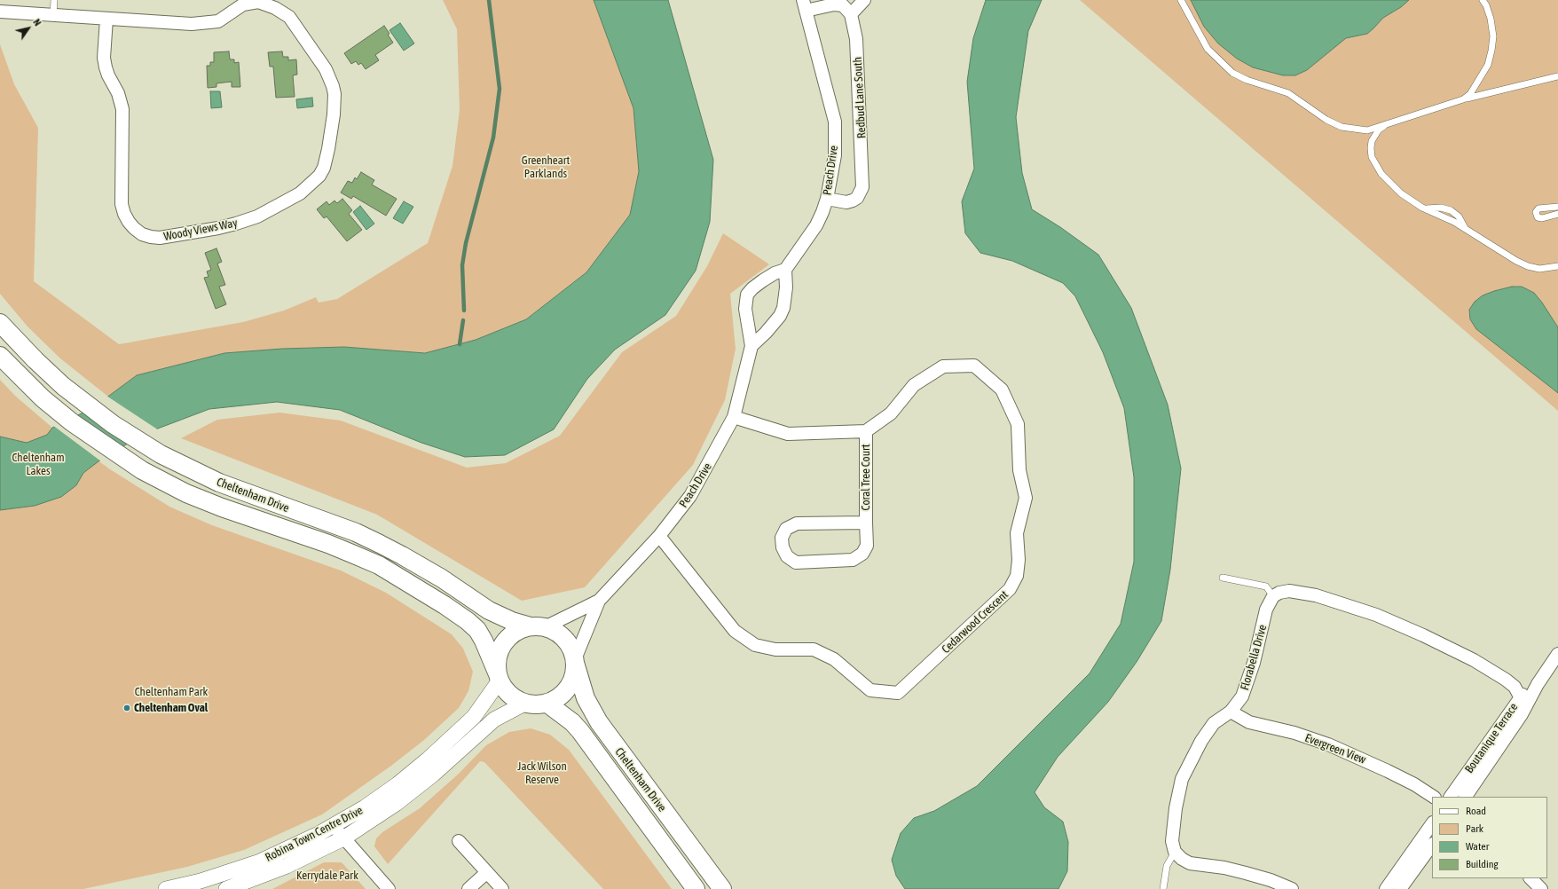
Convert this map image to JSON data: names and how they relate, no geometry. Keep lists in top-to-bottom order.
{
  "streets": {
    "main road": ["Cheltenham Drive"],
    "street": [
      "Redbud Lane South",
      "Peach Drive",
      "Woody Views Way",
      "Coral Tree Court",
      "Cedarwood Crescent",
      "Florabella Drive",
      "Boutanique Terrace",
      "Evergreen View",
      "Robina Town Centre Drive"
    ]
  },
  "crossings": [
    ["Redbud Lane South", "Peach Drive"],
    ["Peach Drive", "Cheltenham Drive"],
    ["Peach Drive", "Cedarwood Crescent"],
    ["Peach Drive", "Robina Town Centre Drive"],
    ["Coral Tree Court", "Cedarwood Crescent"],
    ["Cheltenham Drive", "Robina Town Centre Drive"],
    ["Florabella Drive", "Evergreen View"]
  ],
  "parks": [
    "Greenheart Parklands",
    "Cheltenham Lakes",
    "Cheltenham Park",
    "Jack Wilson Reserve",
    "Kerrydale Park"
  ],
  "places": ["Cheltenham Oval"],
  "legend": [
    "Road",
    "Park",
    "Water",
    "Building"
  ],
  "north": "top right"
}
